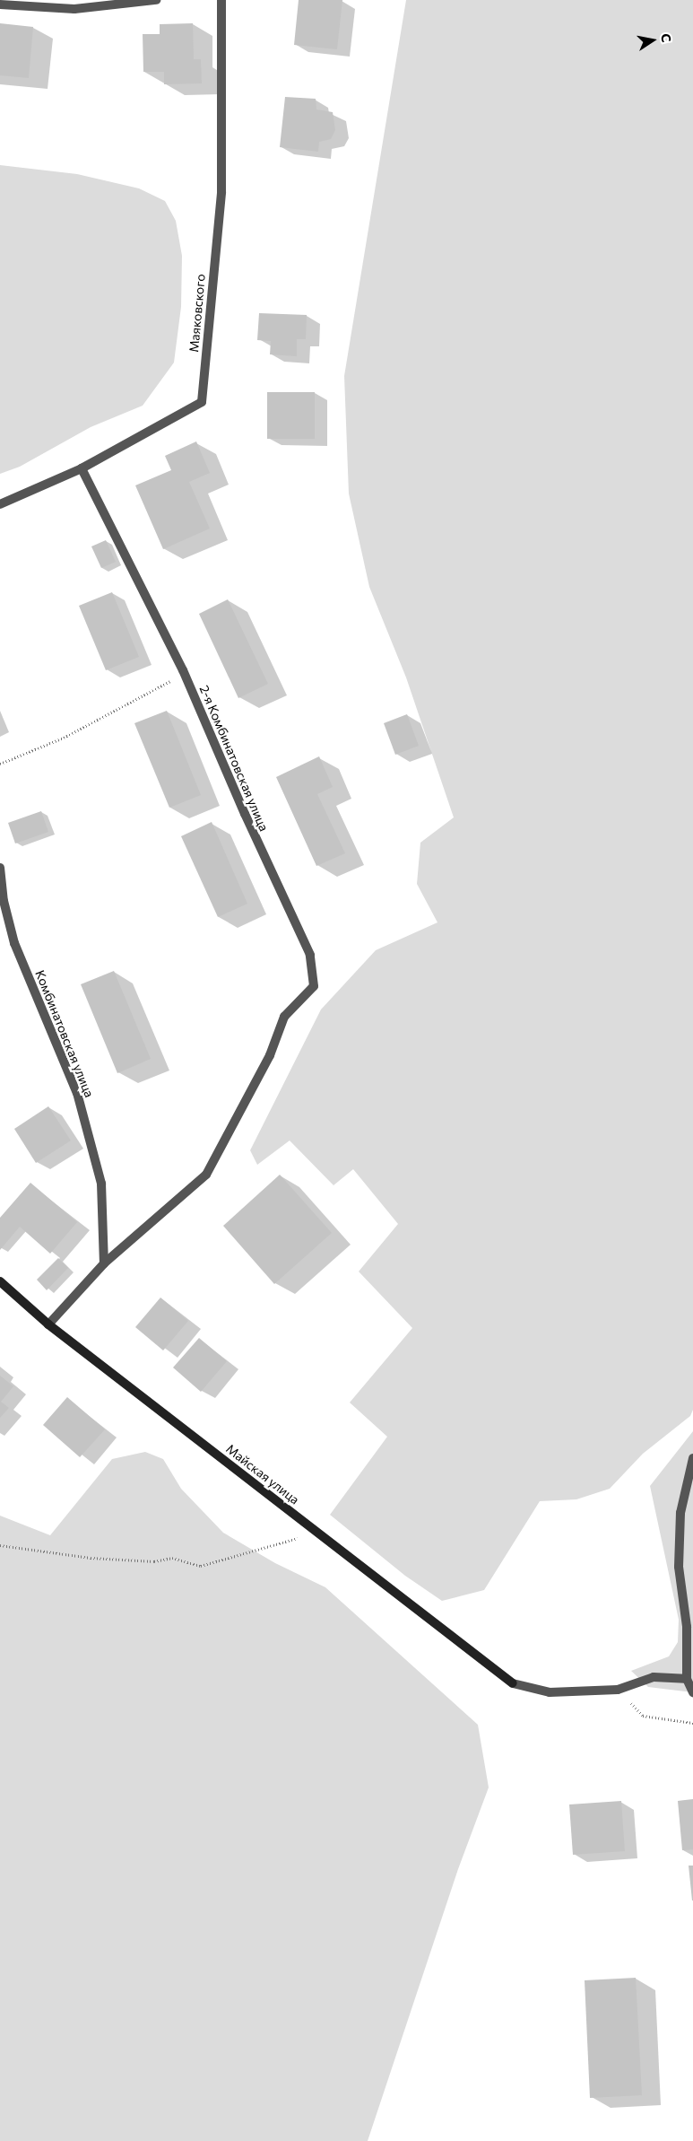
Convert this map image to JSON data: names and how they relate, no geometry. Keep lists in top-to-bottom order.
{
  "streets": {
    "street": [
      "Маяковского",
      "2-я Комбинатовская улица",
      "Комбинатовская улица",
      "Майская улица"
    ]
  },
  "crossings": [
    ["Маяковского", "2-я Комбинатовская улица"],
    ["2-я Комбинатовская улица", "Комбинатовская улица"]
  ],
  "north": "right"
}
